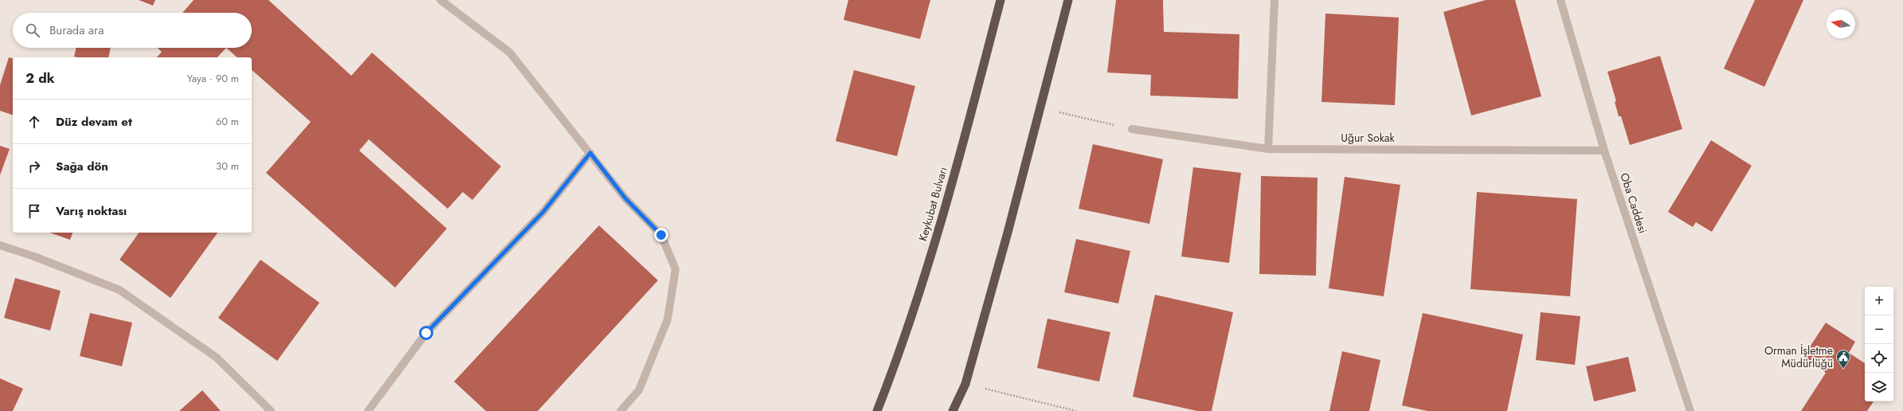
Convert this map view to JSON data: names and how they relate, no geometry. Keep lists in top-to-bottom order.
{
  "streets": {
    "highway": ["Keykubat Bulvarı"],
    "street": ["Uğur Sokak", "Oba Caddesi"]
  },
  "crossings": [
    ["Uğur Sokak", "Oba Caddesi"]
  ],
  "places": {
    "public building": ["Orman İşletme Müdürlüğü"]
  },
  "north": "left",
  "page": {
    "search": "Burada ara",
    "heading": ["2 dk", "Yaya · 90 m"],
    "list": [
      ["Düz devam et", "60 m"],
      ["Sağa dön", "30 m"],
      "Varış noktası"
    ],
    "map_buttons": ["+", "−"]
  }
}
